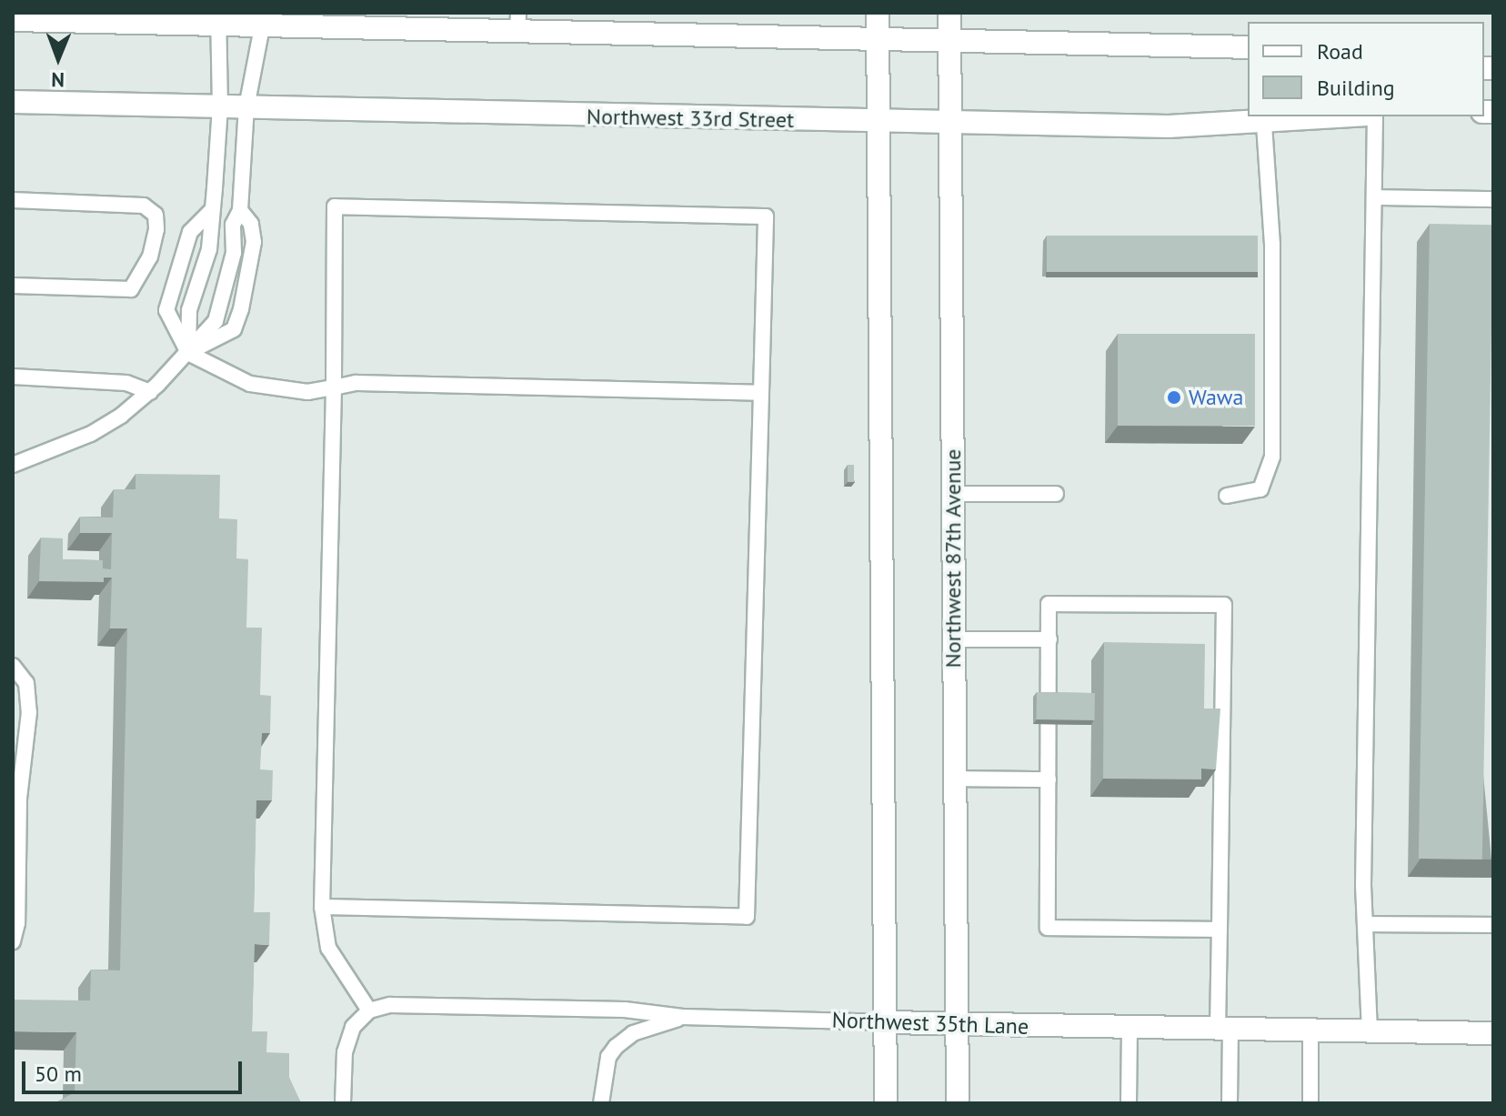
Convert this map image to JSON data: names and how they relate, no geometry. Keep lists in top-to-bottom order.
{
  "streets": {
    "street": ["Northwest 33rd Street", "Northwest 87th Avenue", "Northwest 35th Lane"]
  },
  "crossings": [
    ["Northwest 33rd Street", "Northwest 87th Avenue"],
    ["Northwest 87th Avenue", "Northwest 35th Lane"]
  ],
  "places": ["Wawa"],
  "legend": ["Road", "Building"],
  "scale_bar": "50 m",
  "north": "bottom"
}
